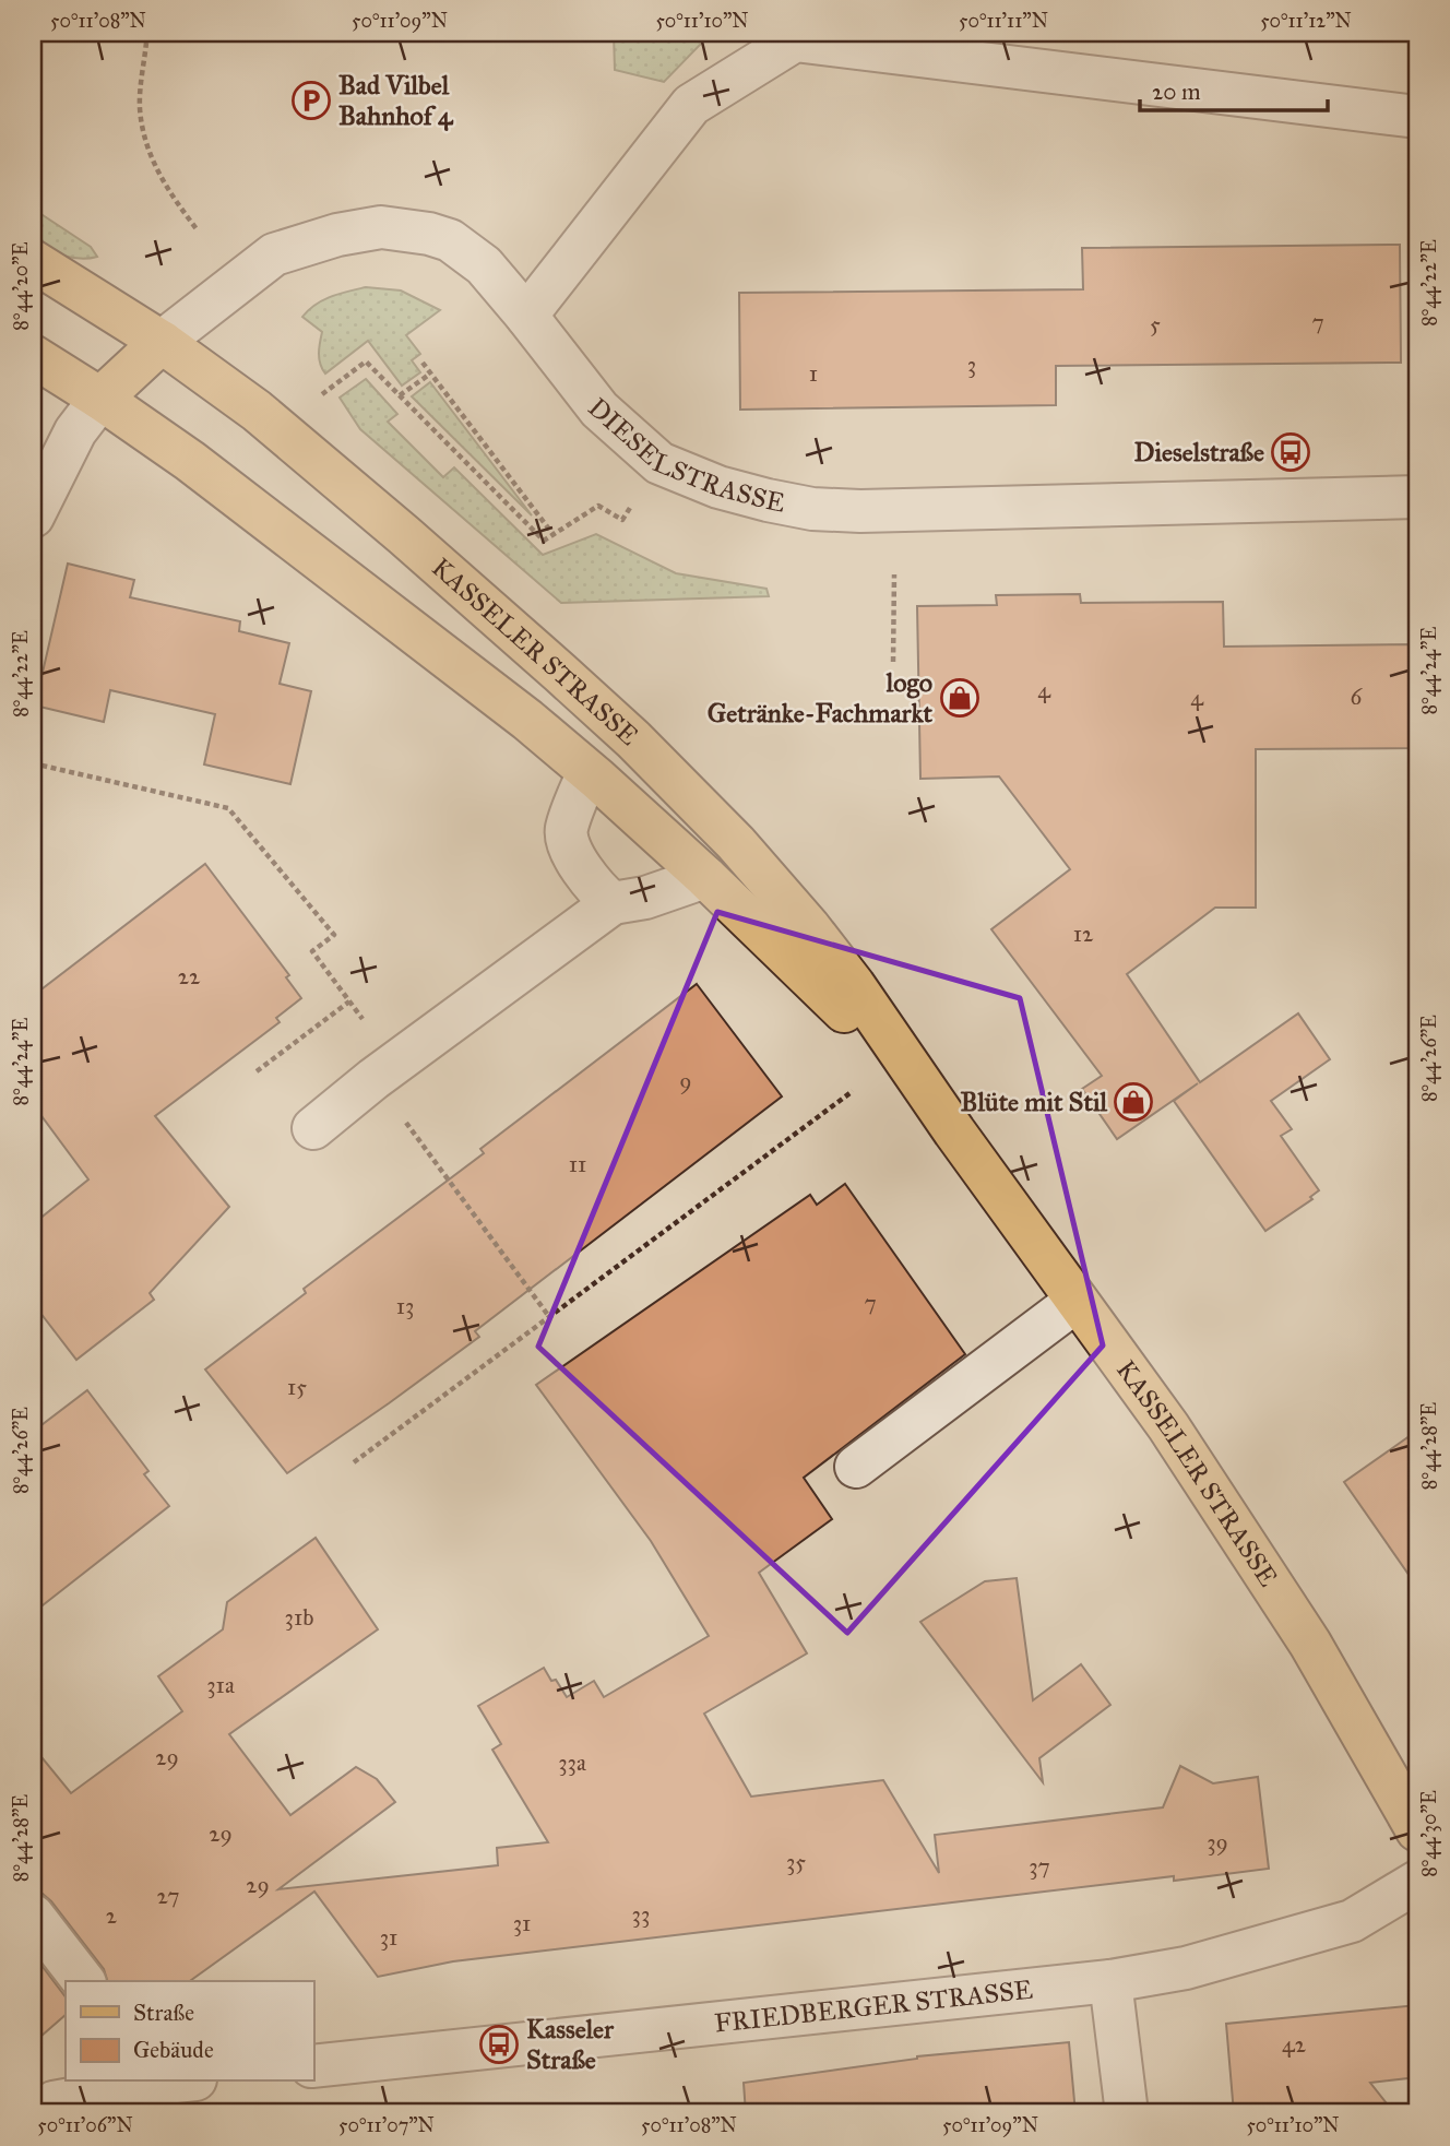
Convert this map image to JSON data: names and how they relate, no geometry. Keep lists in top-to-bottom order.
{
  "streets": {
    "main road": ["KASSELER STRASSE"],
    "street": ["DIESELSTRASSE", "FRIEDBERGER STRASSE"]
  },
  "crossings": [
    ["DIESELSTRASSE", "KASSELER STRASSE"]
  ],
  "places": {
    "parking": ["Bad Vilbel Bahnhof 4"],
    "bus stop": ["Dieselstraße", "Kasseler Straße"],
    "shop": ["logo Getränke-Fachmarkt", "Blüte mit Stil"]
  },
  "house_numbers": [
    "7",
    "5",
    "3",
    "1",
    "4",
    "6",
    "4",
    "12",
    "22",
    "9",
    "11",
    "7",
    "13",
    "15",
    "31b",
    "31a",
    "29",
    "33a",
    "29",
    "39",
    "35",
    "37",
    "29",
    "27",
    "33",
    "2",
    "31",
    "31",
    "42"
  ],
  "legend": ["Straße", "Gebäude"],
  "scale_bar": "20 m",
  "coordinates": [
    "50°11'08\"N",
    "50°11'09\"N",
    "50°11'10\"N",
    "50°11'11\"N",
    "50°11'12\"N",
    "8°44'22\"E",
    "8°44'20\"E",
    "8°44'24\"E",
    "8°44'26\"E",
    "8°44'28\"E",
    "8°44'30\"E",
    "50°11'06\"N",
    "50°11'07\"N"
  ]
}
